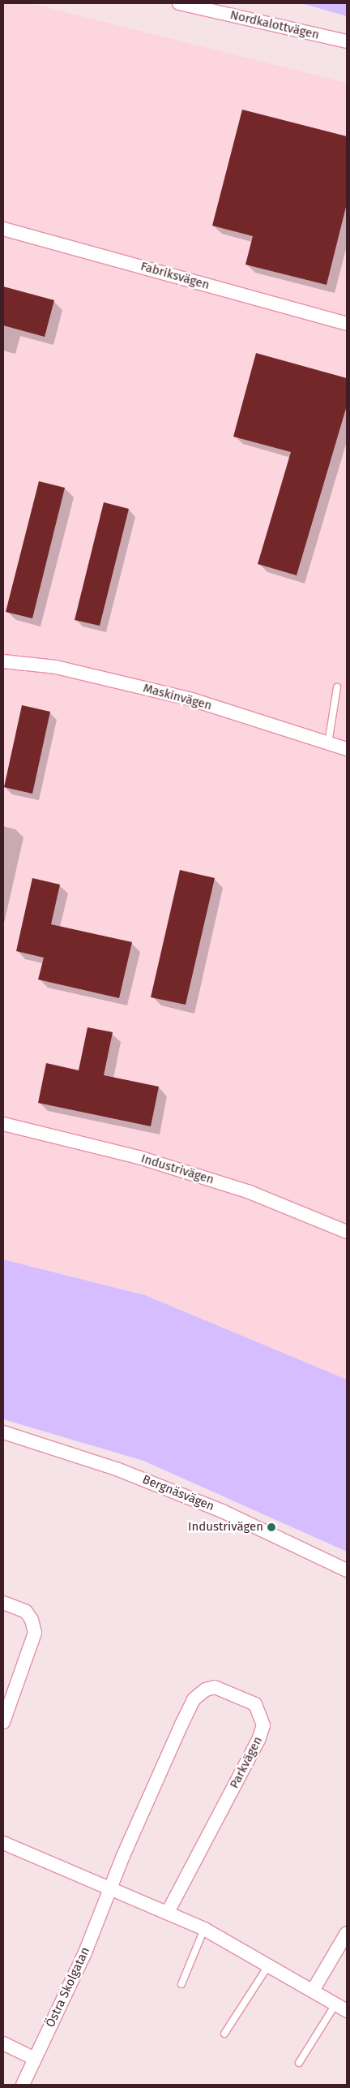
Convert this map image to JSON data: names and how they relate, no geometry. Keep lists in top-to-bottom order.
{
  "streets": {
    "street": [
      "Nordkalottvägen",
      "Fabriksvägen",
      "Maskinvägen",
      "Industrivägen",
      "Bergnäsvägen",
      "Parkvägen",
      "Östra Skolgatan"
    ]
  },
  "crossings": [
    ["Parkvägen", "Östra Skolgatan"]
  ],
  "places": ["Industrivägen"]
}
